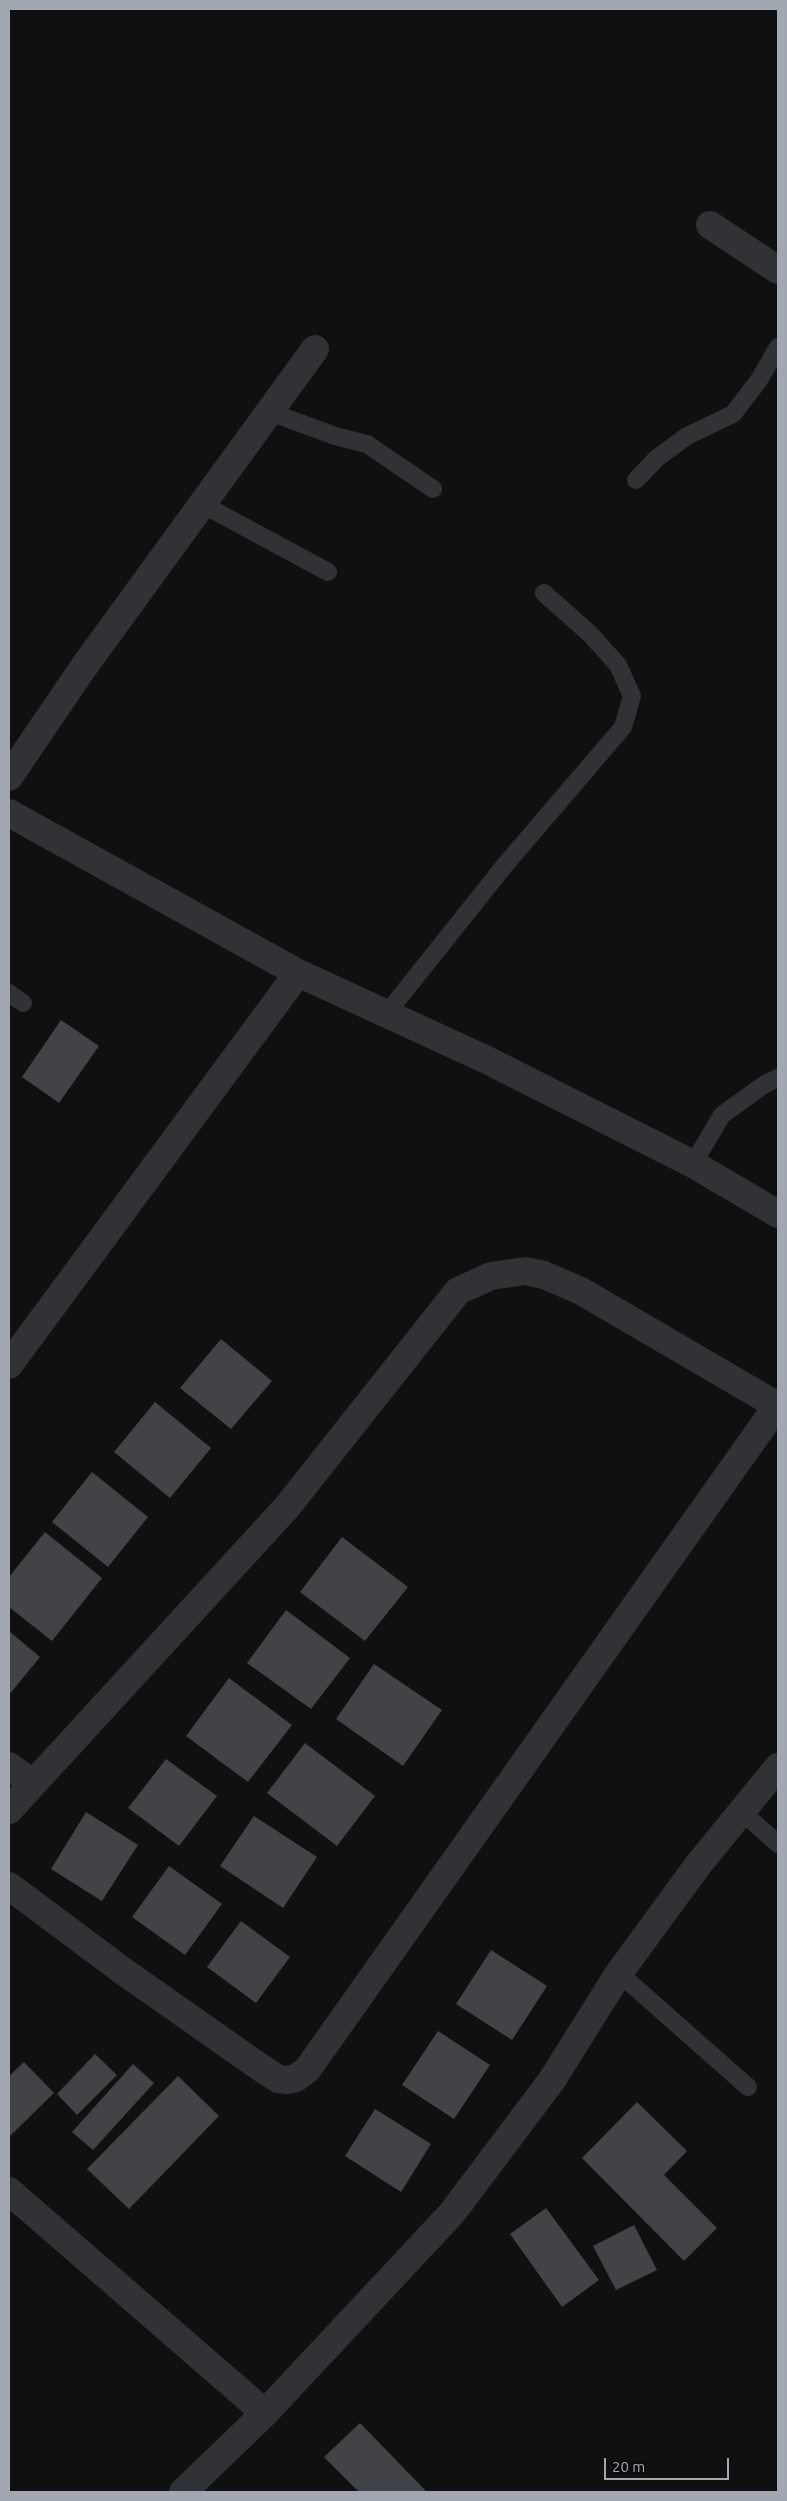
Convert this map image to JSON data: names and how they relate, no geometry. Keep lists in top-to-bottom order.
{
  "scale_bar": "20 m"
}
